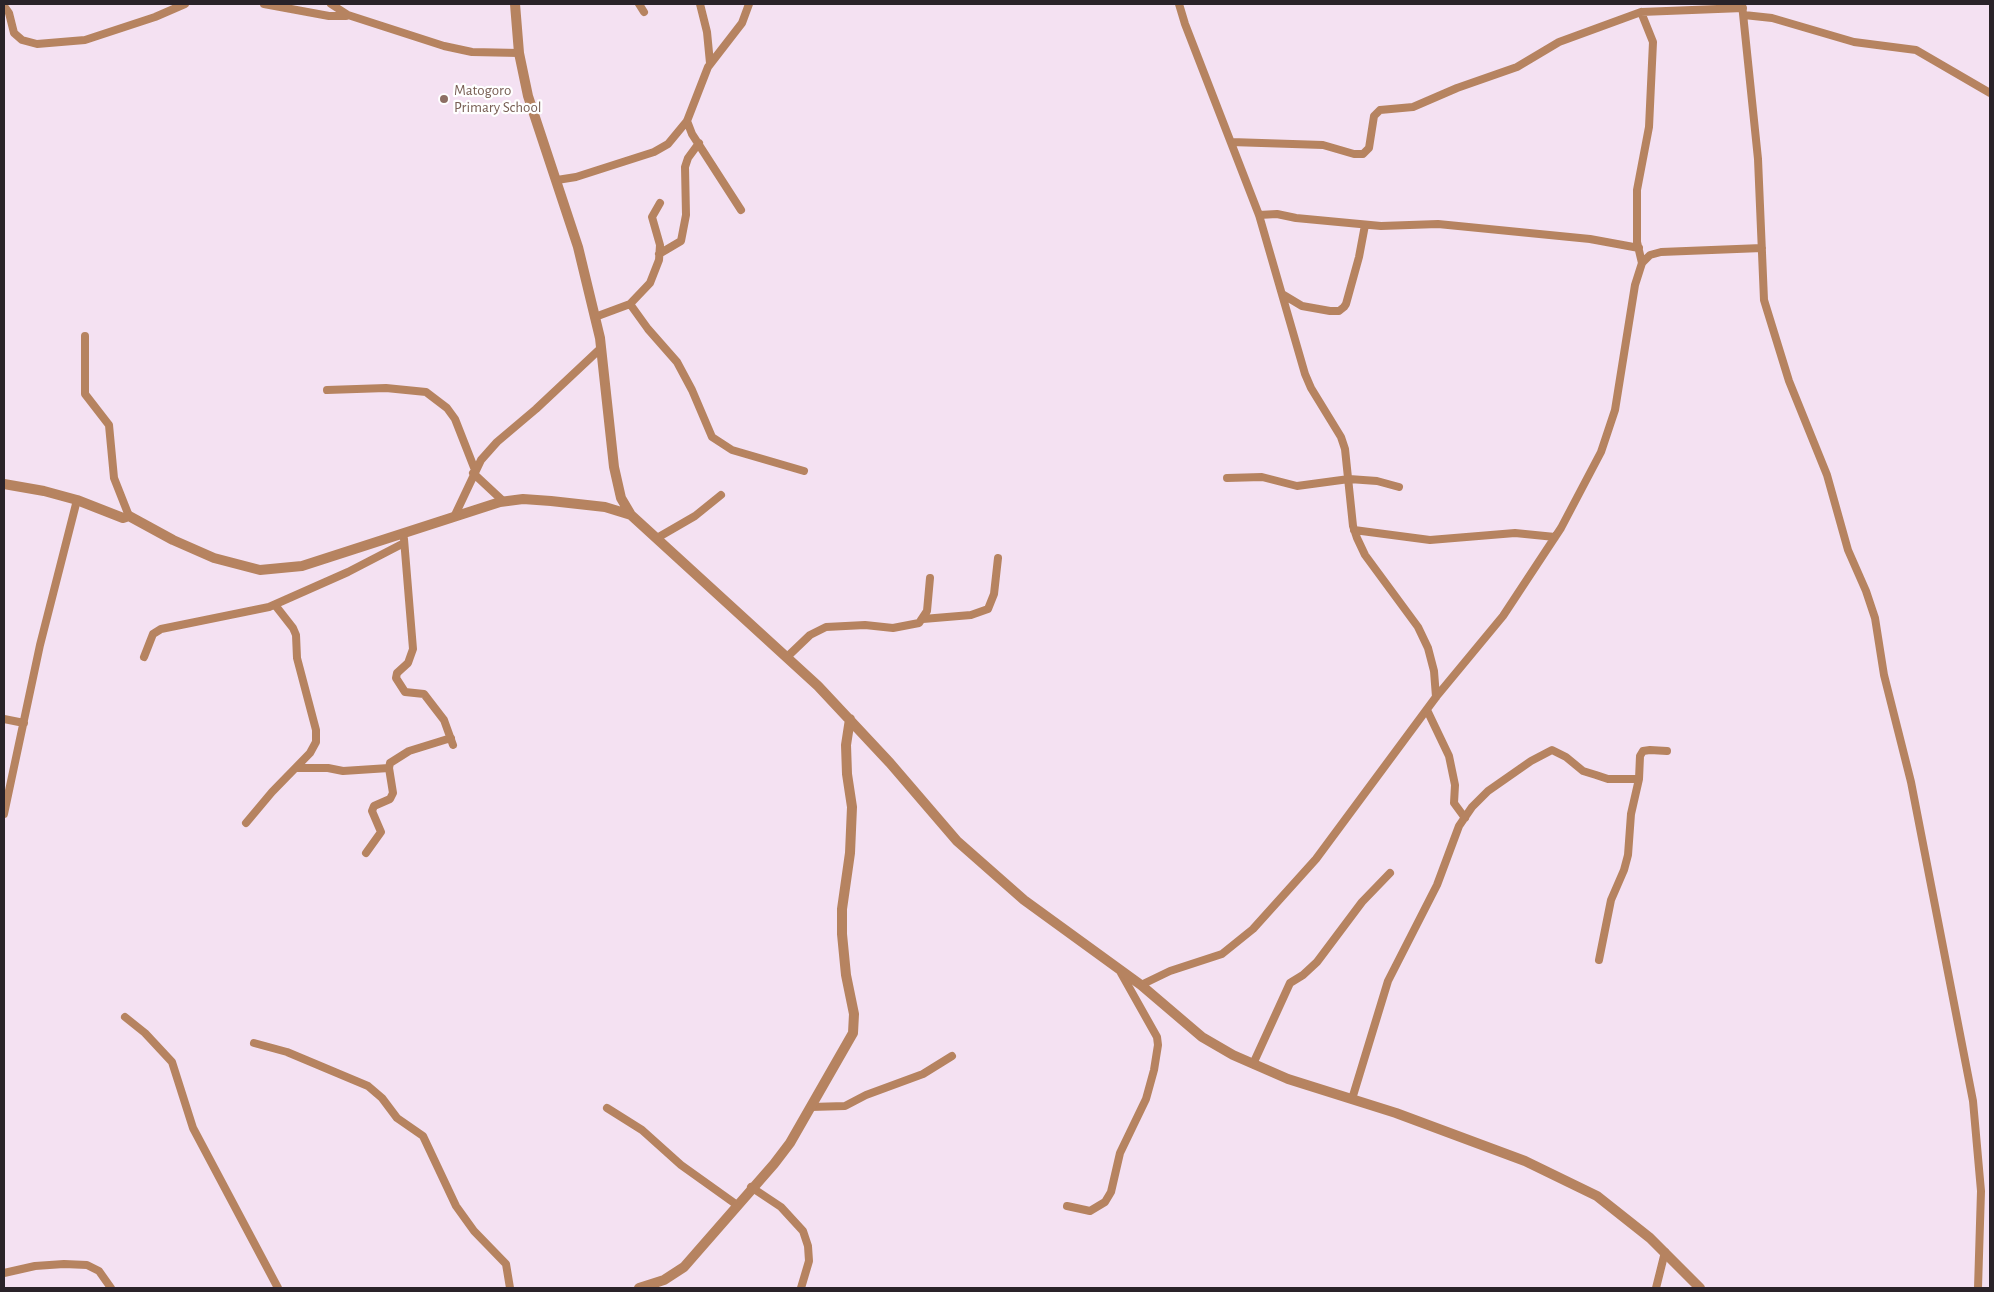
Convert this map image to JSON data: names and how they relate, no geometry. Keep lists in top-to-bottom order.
{
  "places": ["Matogoro Primary School"]
}
